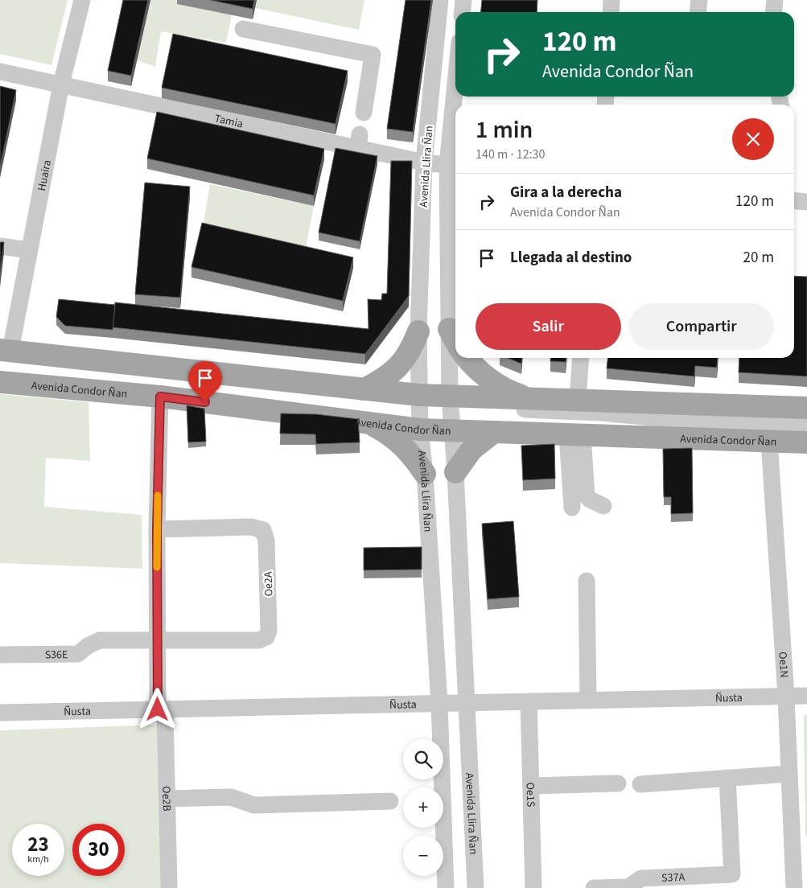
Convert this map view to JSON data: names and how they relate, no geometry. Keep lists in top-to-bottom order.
{
  "streets": {
    "main road": ["Avenida Condor Ñan"],
    "street": [
      "Tamia",
      "Avenida Llira Ñan",
      "Huaira",
      "Oe2A",
      "S36E",
      "Oe1N",
      "Ñusta",
      "Oe1S",
      "Oe2B",
      "S37A"
    ]
  },
  "crossings": [
    ["Tamia", "Avenida Llira Ñan"],
    ["Tamia", "Huaira"],
    ["Avenida Llira Ñan", "Avenida Condor Ñan"],
    ["Avenida Llira Ñan", "Ñusta"],
    ["Huaira", "Avenida Condor Ñan"],
    ["Avenida Condor Ñan", "Oe1N"],
    ["Avenida Condor Ñan", "Oe2B"],
    ["Oe2A", "S36E"],
    ["Oe2A", "Oe2B"],
    ["S36E", "Oe2B"],
    ["Oe1N", "Ñusta"],
    ["Ñusta", "Oe1S"],
    ["Ñusta", "Oe2B"]
  ],
  "page": {
    "turn": ["120 m", "Avenida Condor Ñan"],
    "heading": ["1 min", "140 m · 12:30"],
    "list": [
      {
        "name": "Gira a la derecha",
        "note": "Avenida Condor Ñan",
        "value": "120 m"
      },
      {
        "name": "Llegada al destino",
        "value": "20 m"
      }
    ],
    "buttons": ["Salir", "Compartir"],
    "map_buttons": ["+", "−"],
    "speed": "23 km/h",
    "limit": "30"
  }
}
